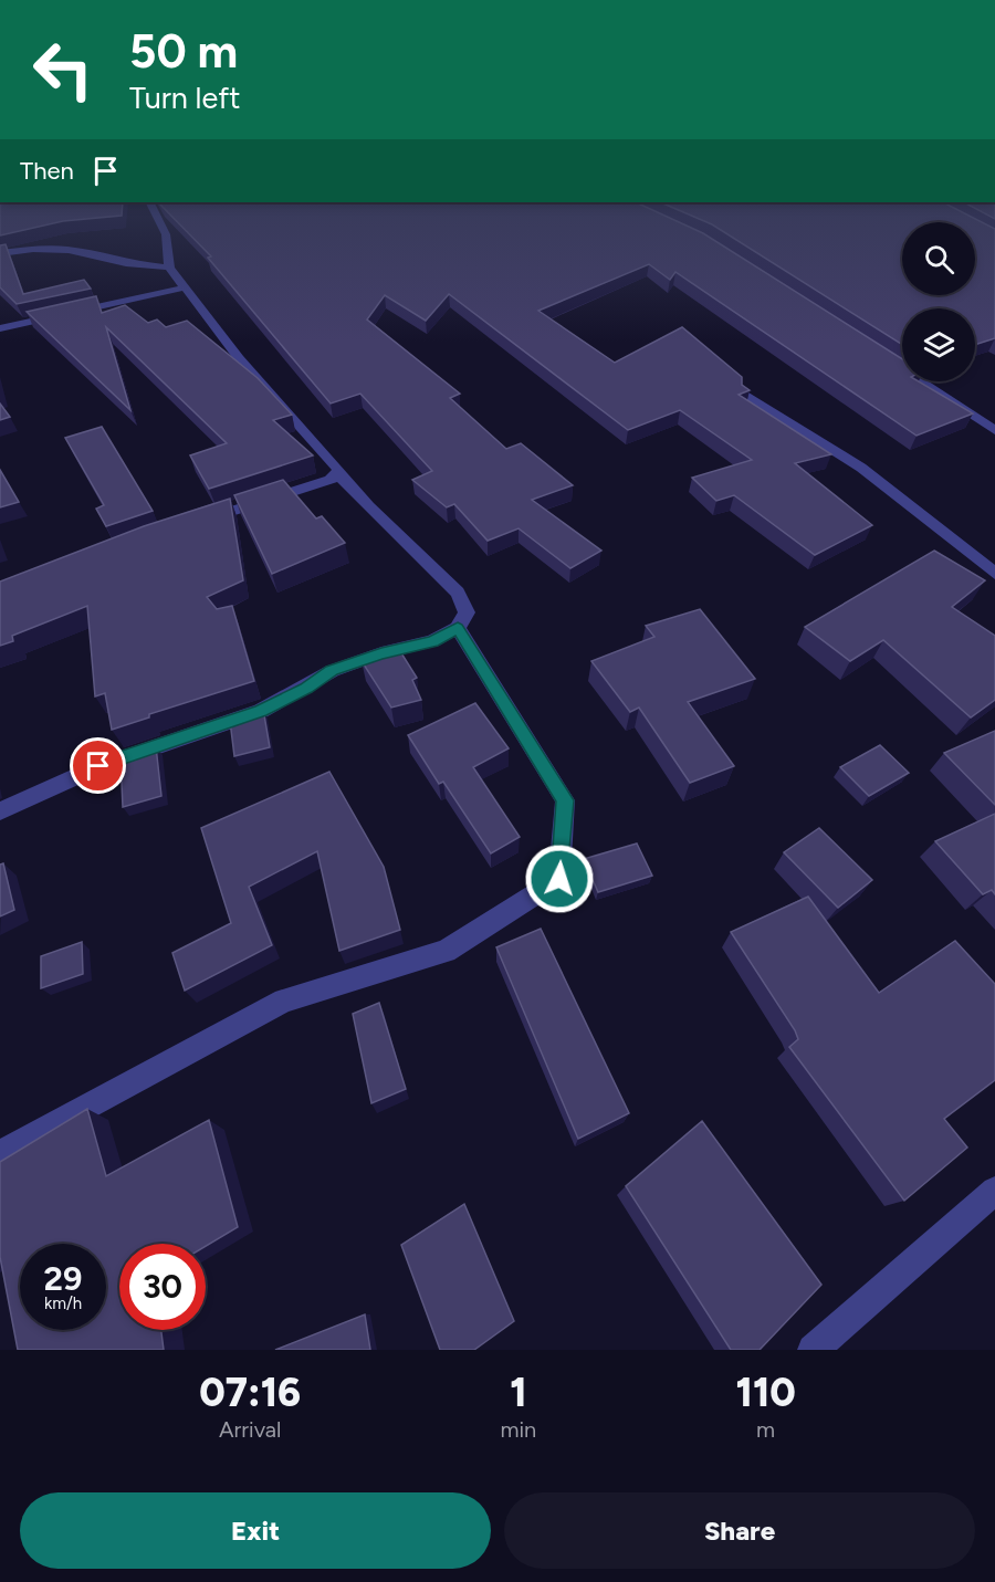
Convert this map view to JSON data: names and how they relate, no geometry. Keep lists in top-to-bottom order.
{
  "page": {
    "turn": ["50 m", "Turn left"],
    "then": "Then",
    "speed": "29 km/h",
    "limit": "30",
    "eta": [
      "07:16",
      "Arrival",
      "1",
      "min",
      "110",
      "m"
    ],
    "buttons": ["Exit", "Share"]
  }
}
